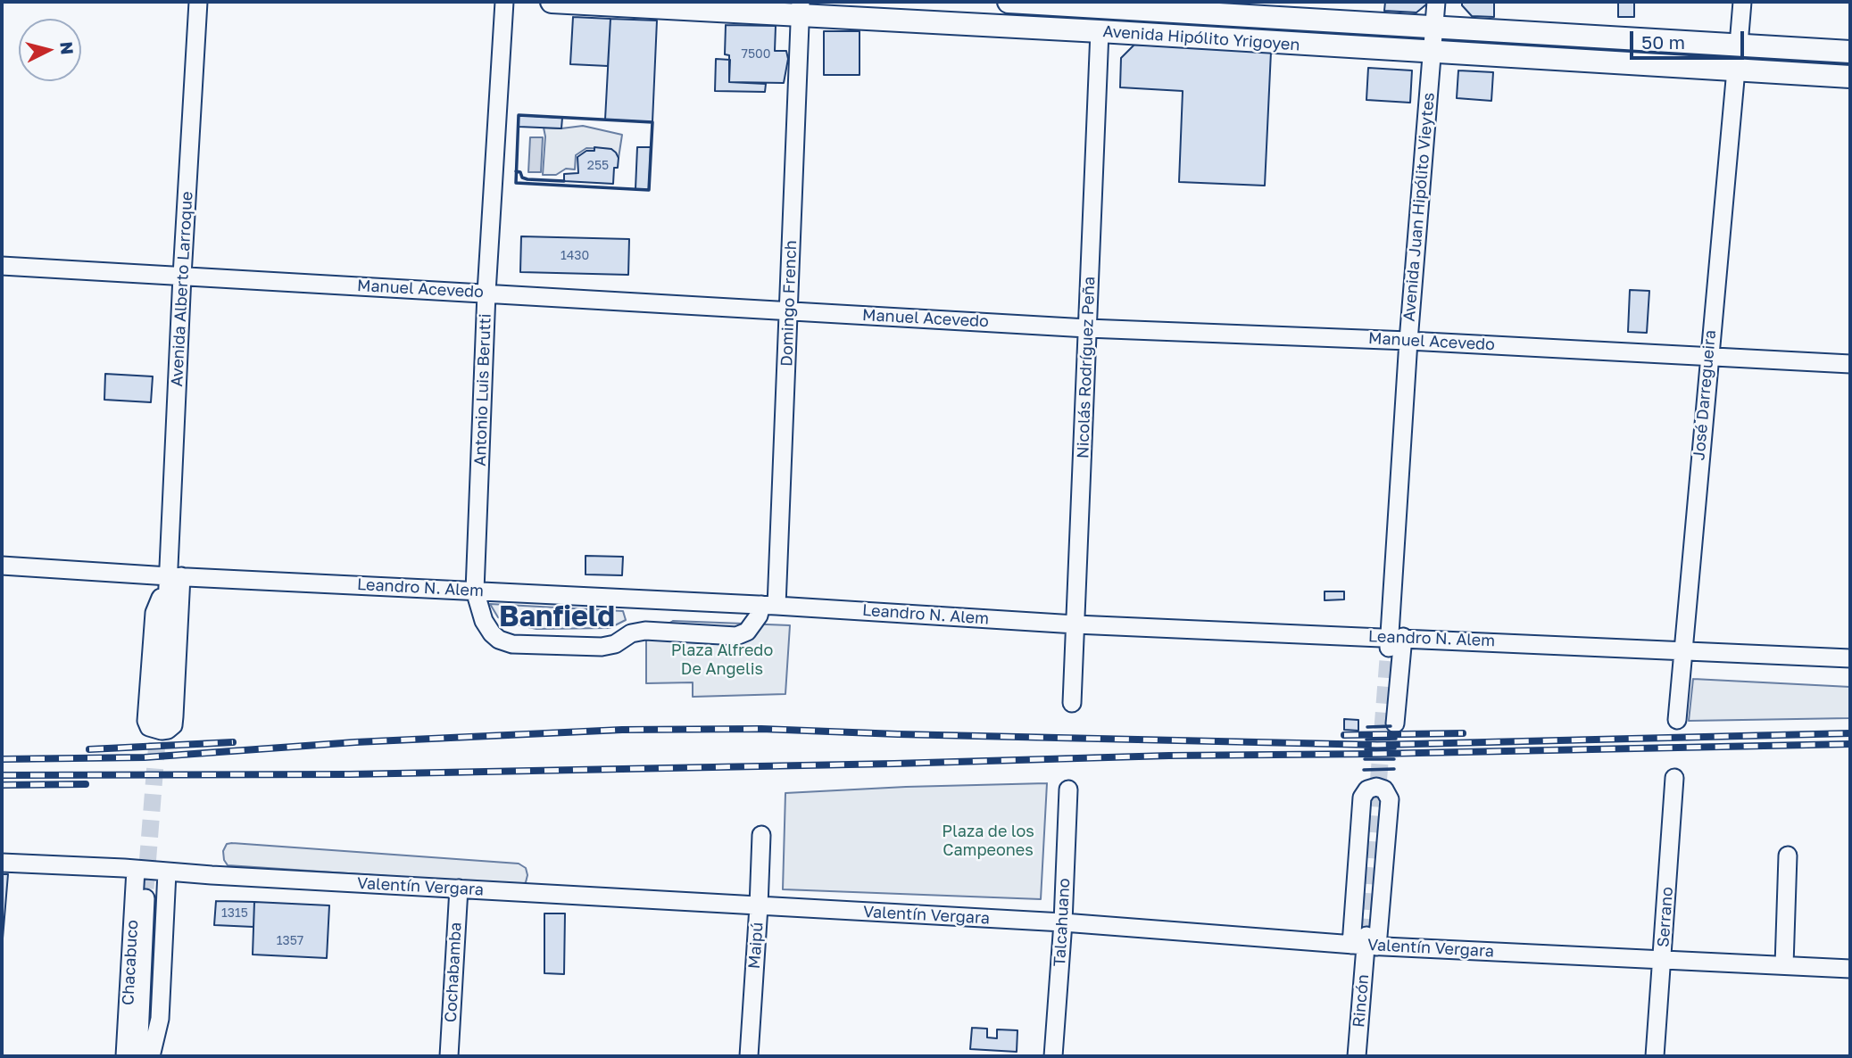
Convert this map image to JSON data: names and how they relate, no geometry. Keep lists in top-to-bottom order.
{
  "streets": {
    "main road": ["Avenida Hipólito Yrigoyen"],
    "street": [
      "Avenida Juan Hipólito Vieytes",
      "Avenida Alberto Larroque",
      "Manuel Acevedo",
      "Domingo French",
      "Nicolás Rodríguez Peña",
      "Antonio Luis Berutti",
      "José Darregueira",
      "Leandro N. Alem",
      "Valentín Vergara",
      "Serrano",
      "Talcahuano",
      "Maipú",
      "Chacabuco",
      "Cochabamba",
      "Rincón"
    ]
  },
  "crossings": [
    ["Avenida Hipólito Yrigoyen", "Avenida Juan Hipólito Vieytes"],
    ["Avenida Hipólito Yrigoyen", "Domingo French"],
    ["Avenida Hipólito Yrigoyen", "Nicolás Rodríguez Peña"],
    ["Avenida Hipólito Yrigoyen", "José Darregueira"],
    ["Avenida Juan Hipólito Vieytes", "Manuel Acevedo"],
    ["Avenida Juan Hipólito Vieytes", "Leandro N. Alem"],
    ["Avenida Alberto Larroque", "Manuel Acevedo"],
    ["Avenida Alberto Larroque", "Leandro N. Alem"],
    ["Manuel Acevedo", "Domingo French"],
    ["Manuel Acevedo", "Nicolás Rodríguez Peña"],
    ["Manuel Acevedo", "Antonio Luis Berutti"],
    ["Manuel Acevedo", "José Darregueira"],
    ["Domingo French", "Antonio Luis Berutti"],
    ["Domingo French", "Leandro N. Alem"],
    ["Nicolás Rodríguez Peña", "Leandro N. Alem"],
    ["Antonio Luis Berutti", "Leandro N. Alem"],
    ["José Darregueira", "Leandro N. Alem"],
    ["Valentín Vergara", "Serrano"],
    ["Valentín Vergara", "Talcahuano"],
    ["Valentín Vergara", "Maipú"],
    ["Valentín Vergara", "Chacabuco"],
    ["Valentín Vergara", "Cochabamba"],
    ["Valentín Vergara", "Rincón"]
  ],
  "districts": ["Banfield"],
  "parks": ["Plaza Alfredo De Angelis", "Plaza de los Campeones"],
  "house_numbers": [
    "7500",
    "255",
    "1430",
    "1315",
    "1357"
  ],
  "scale_bar": "50 m",
  "north": "right"
}
